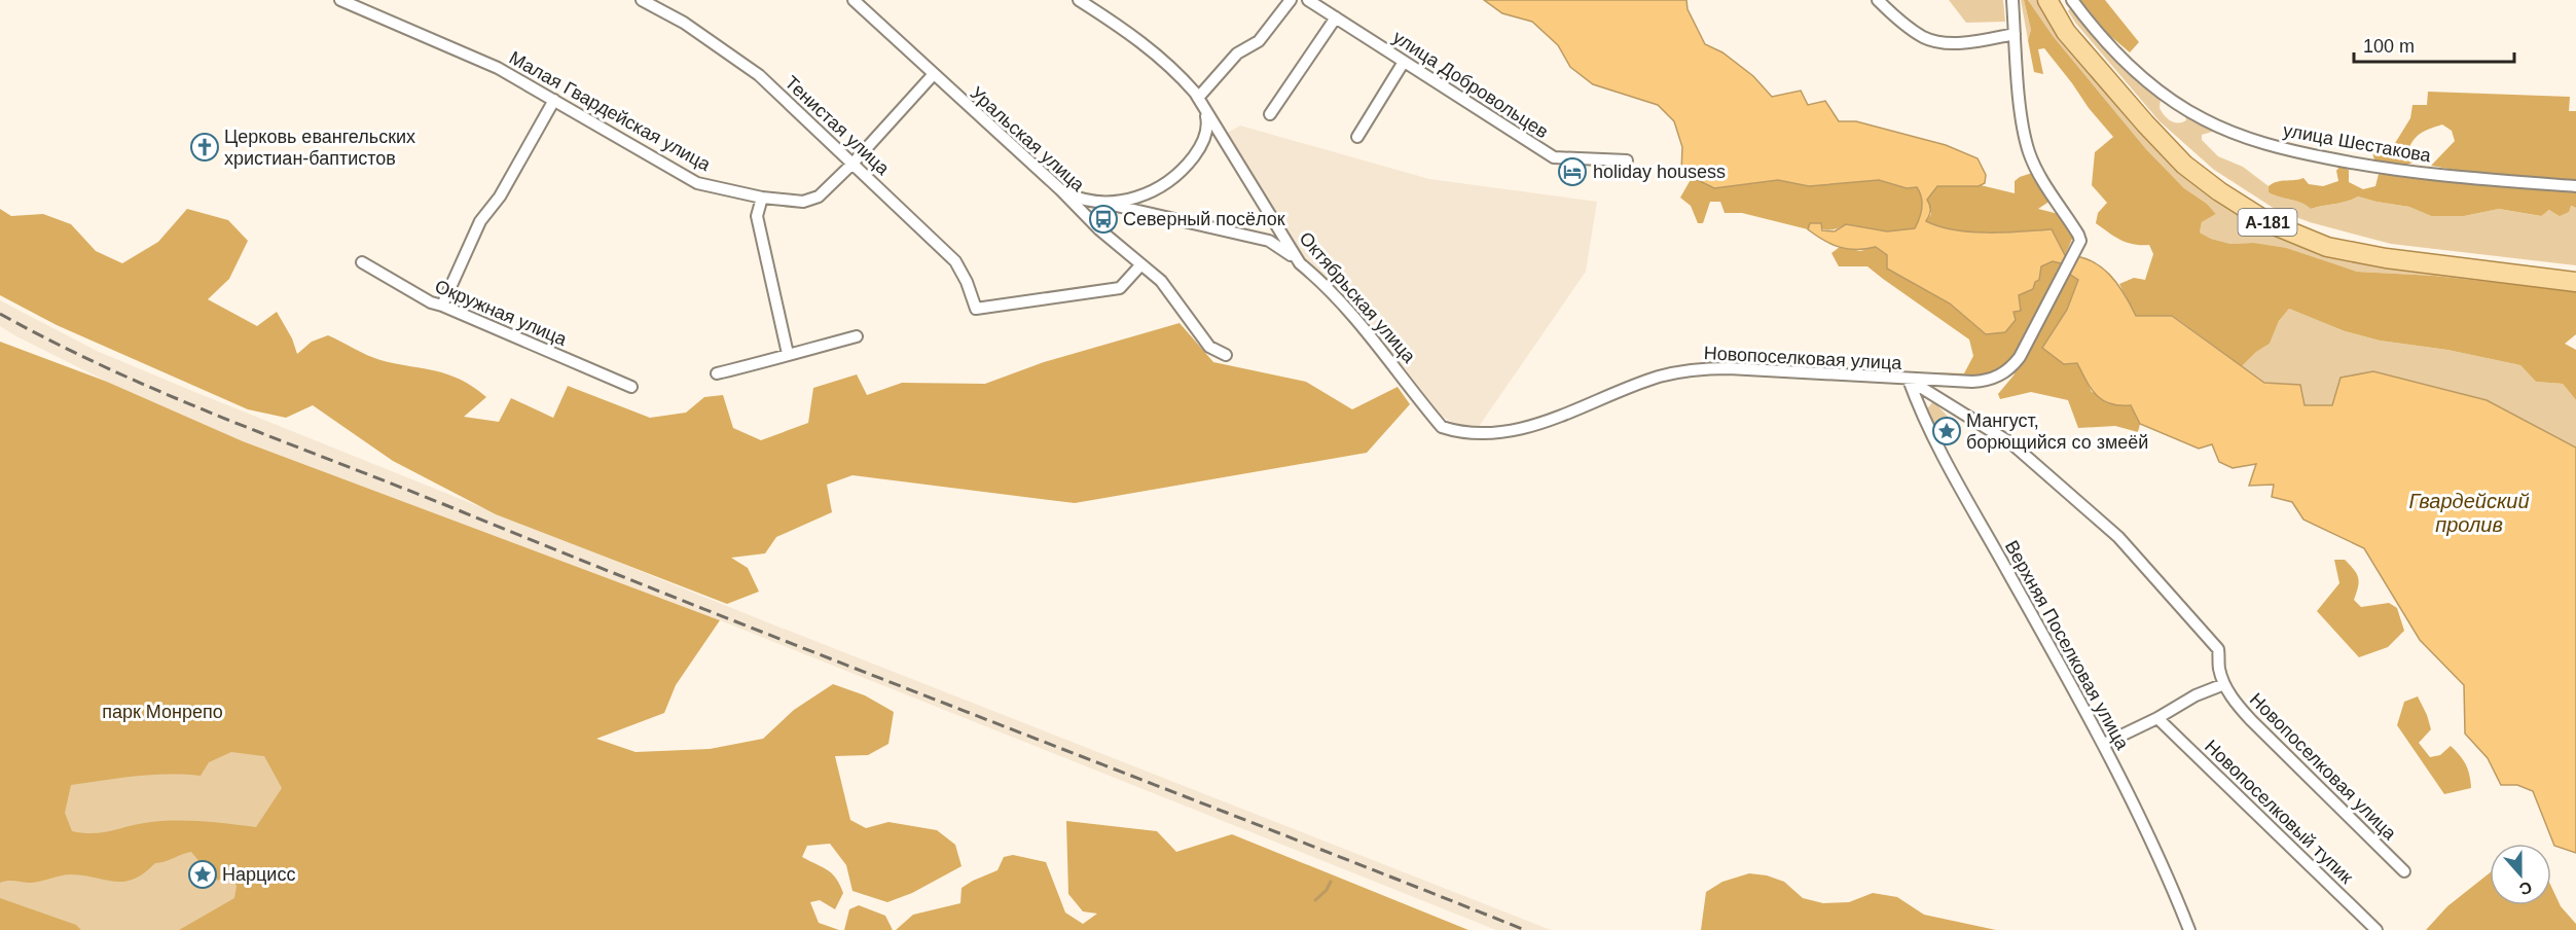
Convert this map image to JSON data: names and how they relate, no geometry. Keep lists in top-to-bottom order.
{
  "streets": {
    "main road": ["А-181"],
    "street": [
      "улица Добровольцев",
      "Малая Гвардейская улица",
      "Тенистая улица",
      "Уральская улица",
      "улица Шестакова",
      "Октябрьская улица",
      "Окружная улица",
      "Новопоселковая улица",
      "Верхняя Поселковая улица",
      "Новопоселковый тупик"
    ]
  },
  "crossings": [
    ["Малая Гвардейская улица", "Тенистая улица"],
    ["Малая Гвардейская улица", "Уральская улица"],
    ["Тенистая улица", "Уральская улица"],
    ["Октябрьская улица", "Новопоселковая улица"],
    ["Новопоселковая улица", "Верхняя Поселковая улица"]
  ],
  "water": ["Гвардейский пролив"],
  "parks": ["парк Монрепо"],
  "places": {
    "church": ["Церковь евангельских христиан-баптистов"],
    "hotel": ["holiday housess"],
    "bus stop": ["Северный посёлок"],
    "place": ["Мангуст, борющийся со змеёй", "Нарцисс"]
  },
  "scale_bar": "100 m",
  "north": "bottom"
}
